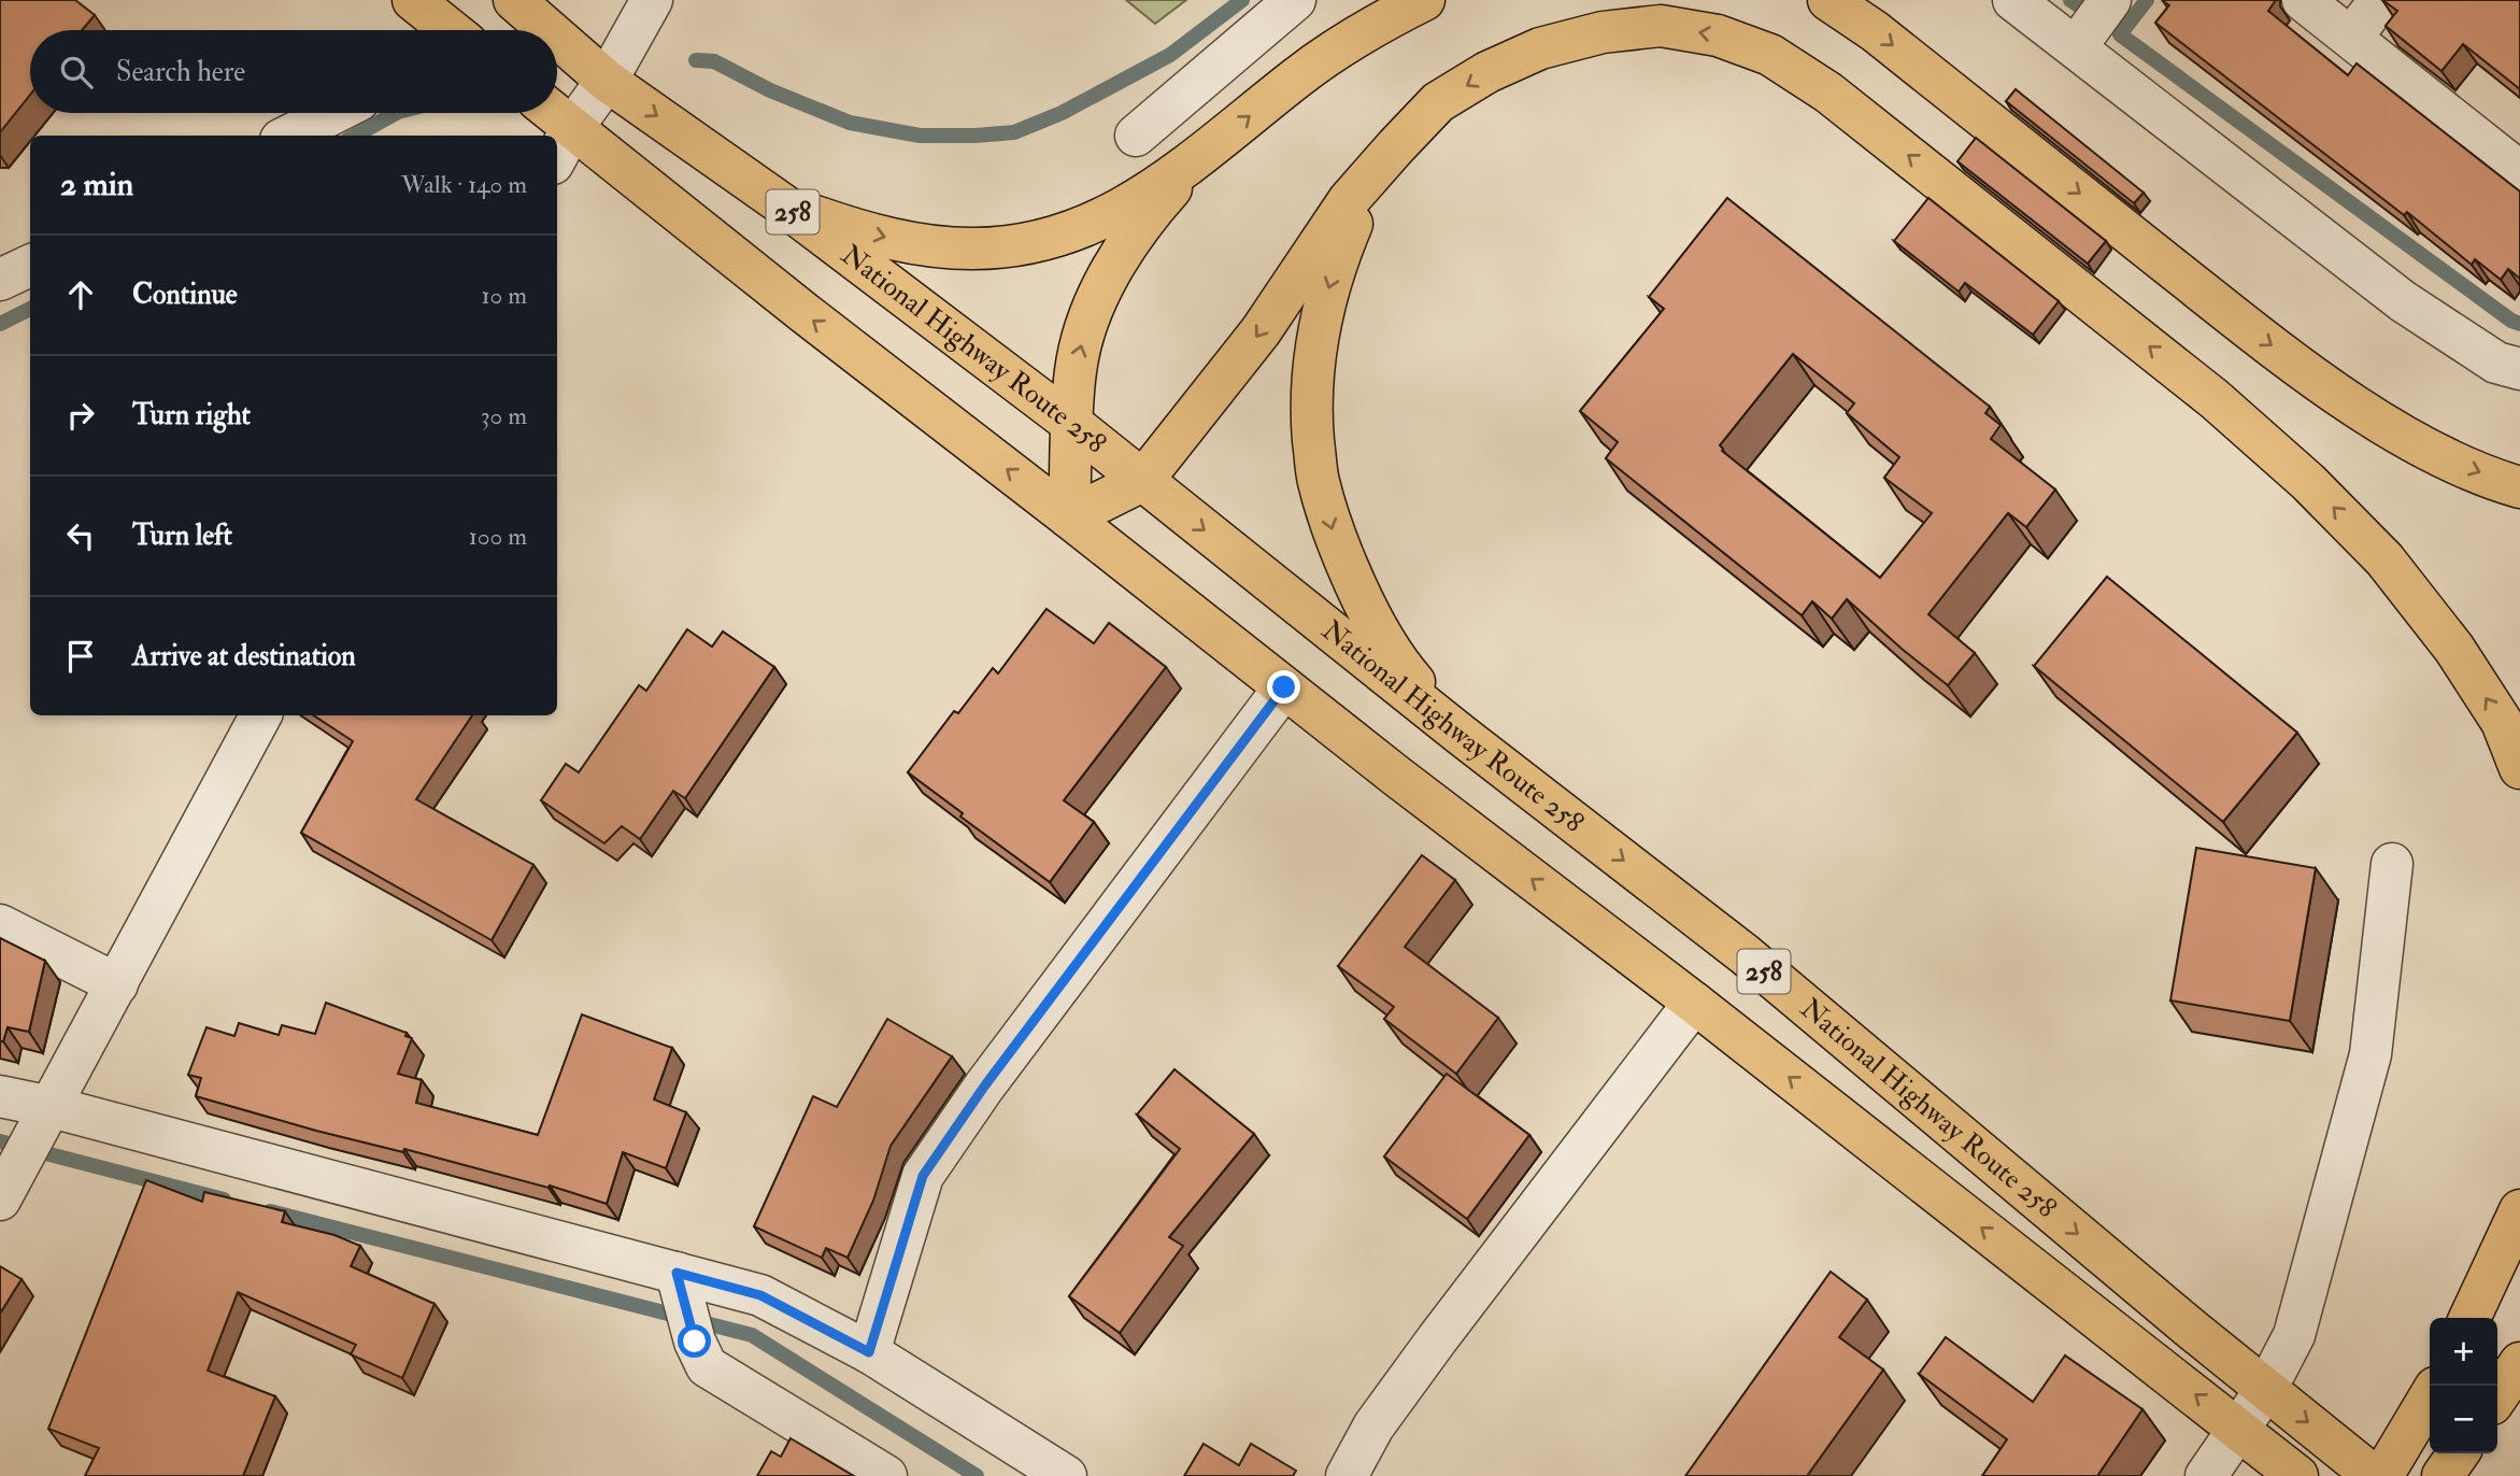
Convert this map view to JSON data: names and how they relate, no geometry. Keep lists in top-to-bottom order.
{
  "streets": {
    "highway": ["258", "National Highway Route 258"]
  },
  "page": {
    "search": "Search here",
    "heading": ["2 min", "Walk · 140 m"],
    "list": [
      ["Continue", "10 m"],
      ["Turn right", "30 m"],
      ["Turn left", "100 m"],
      "Arrive at destination"
    ],
    "map_buttons": ["+", "−"]
  }
}
